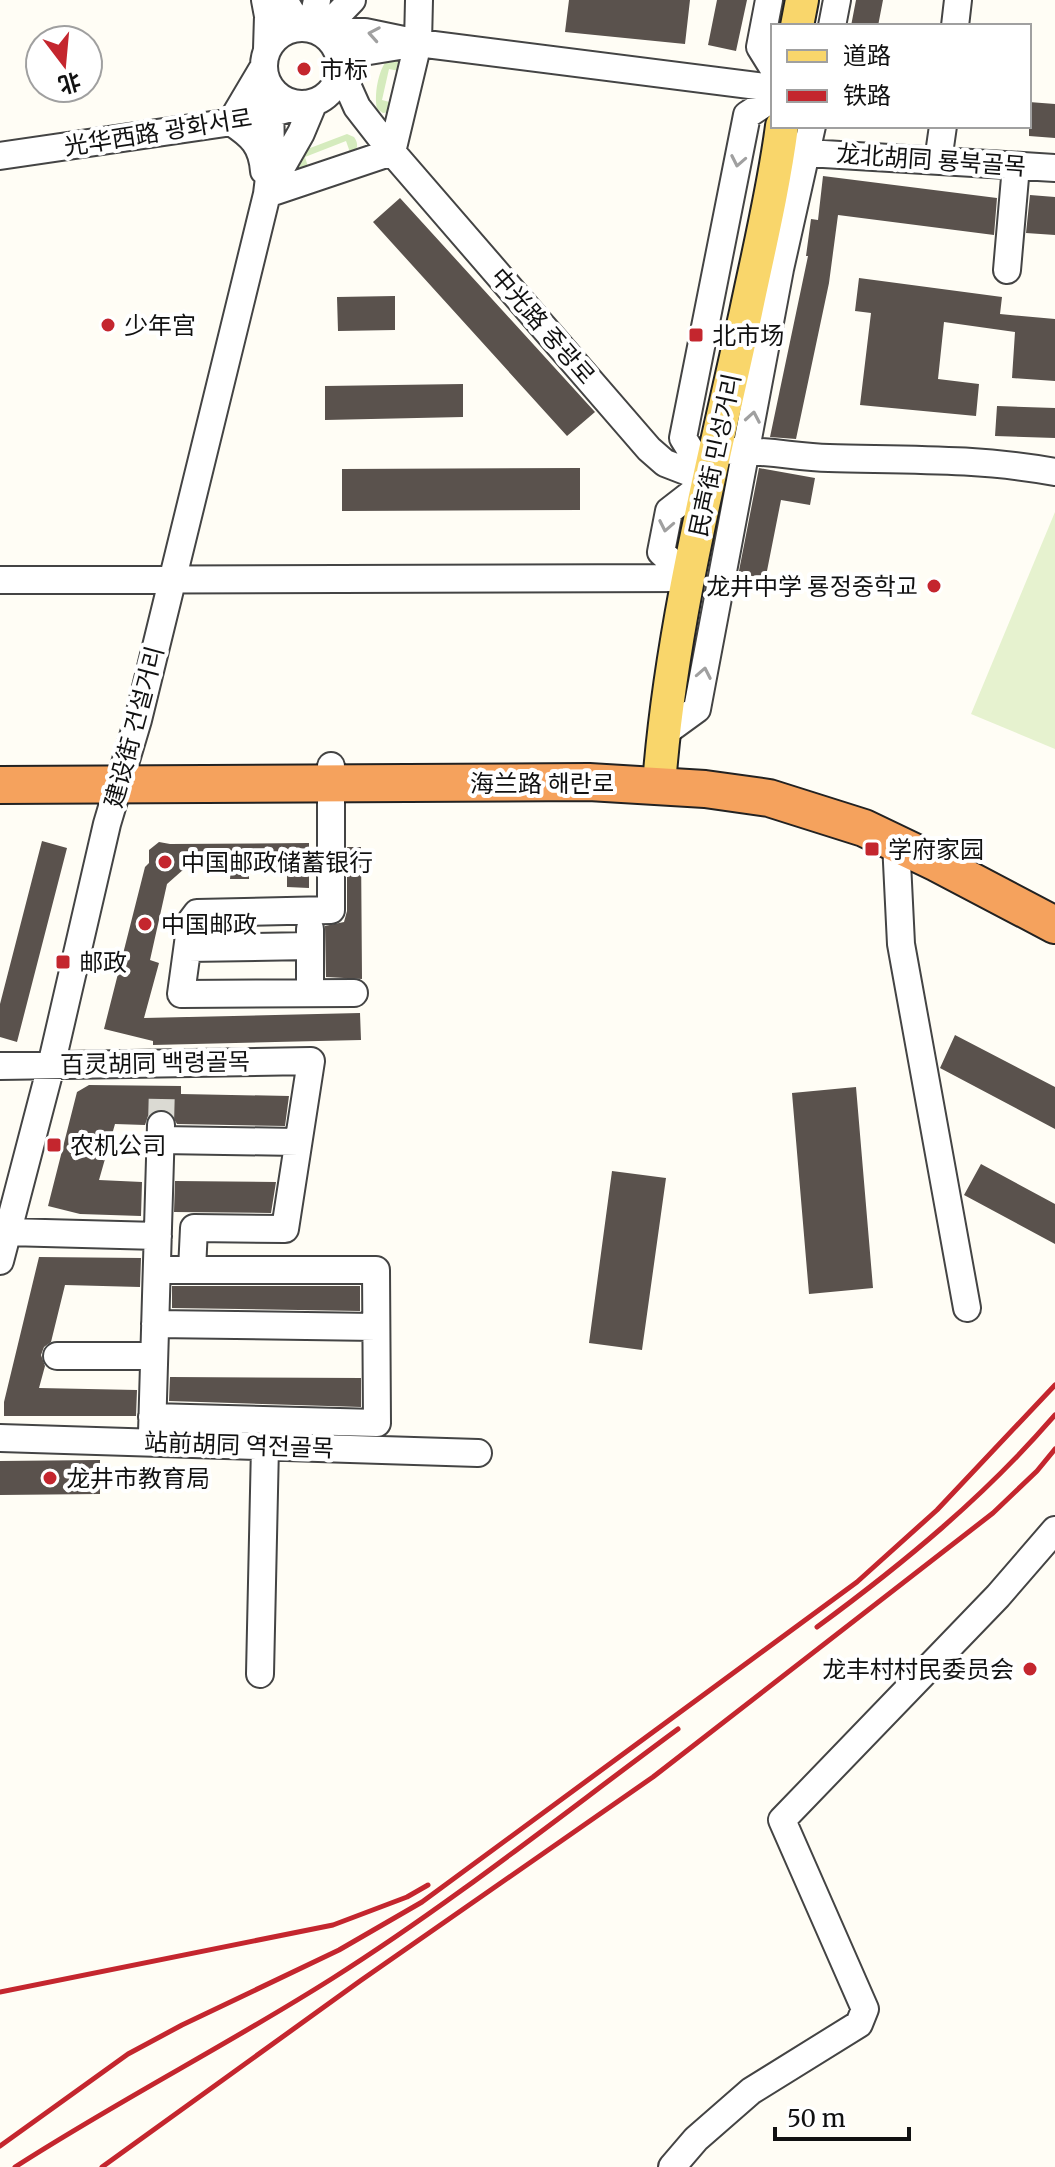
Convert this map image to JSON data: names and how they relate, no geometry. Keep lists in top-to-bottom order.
{
  "streets": {
    "highway": ["海兰路 해란로"],
    "main road": ["民声街 민성거리"],
    "street": [
      "光华西路 광화서로",
      "龙北胡同 룡북골목",
      "中光路 중광로",
      "建设街 건설거리",
      "百灵胡同 백령골목",
      "站前胡同 역전골목"
    ]
  },
  "crossings": [
    ["光华西路 광화서로", "中光路 중광로"],
    ["龙北胡同 룡북골목", "民声街 민성거리"],
    ["中光路 중광로", "民声街 민성거리"],
    ["民声街 민성거리", "海兰路 해란로"],
    ["建设街 건설거리", "海兰路 해란로"],
    ["建设街 건설거리", "百灵胡同 백령골목"]
  ],
  "places": {
    "other": [
      "市标",
      "少年宫",
      "龙井中学 룡정중학교",
      "中国邮政储蓄银行",
      "中国邮政",
      "龙井市教育局",
      "龙丰村村民委员会"
    ],
    "transit": [
      "北市场",
      "学府家园",
      "邮政",
      "农机公司"
    ]
  },
  "legend": ["道路", "铁路"],
  "scale_bar": "50 m",
  "north": "bottom"
}
